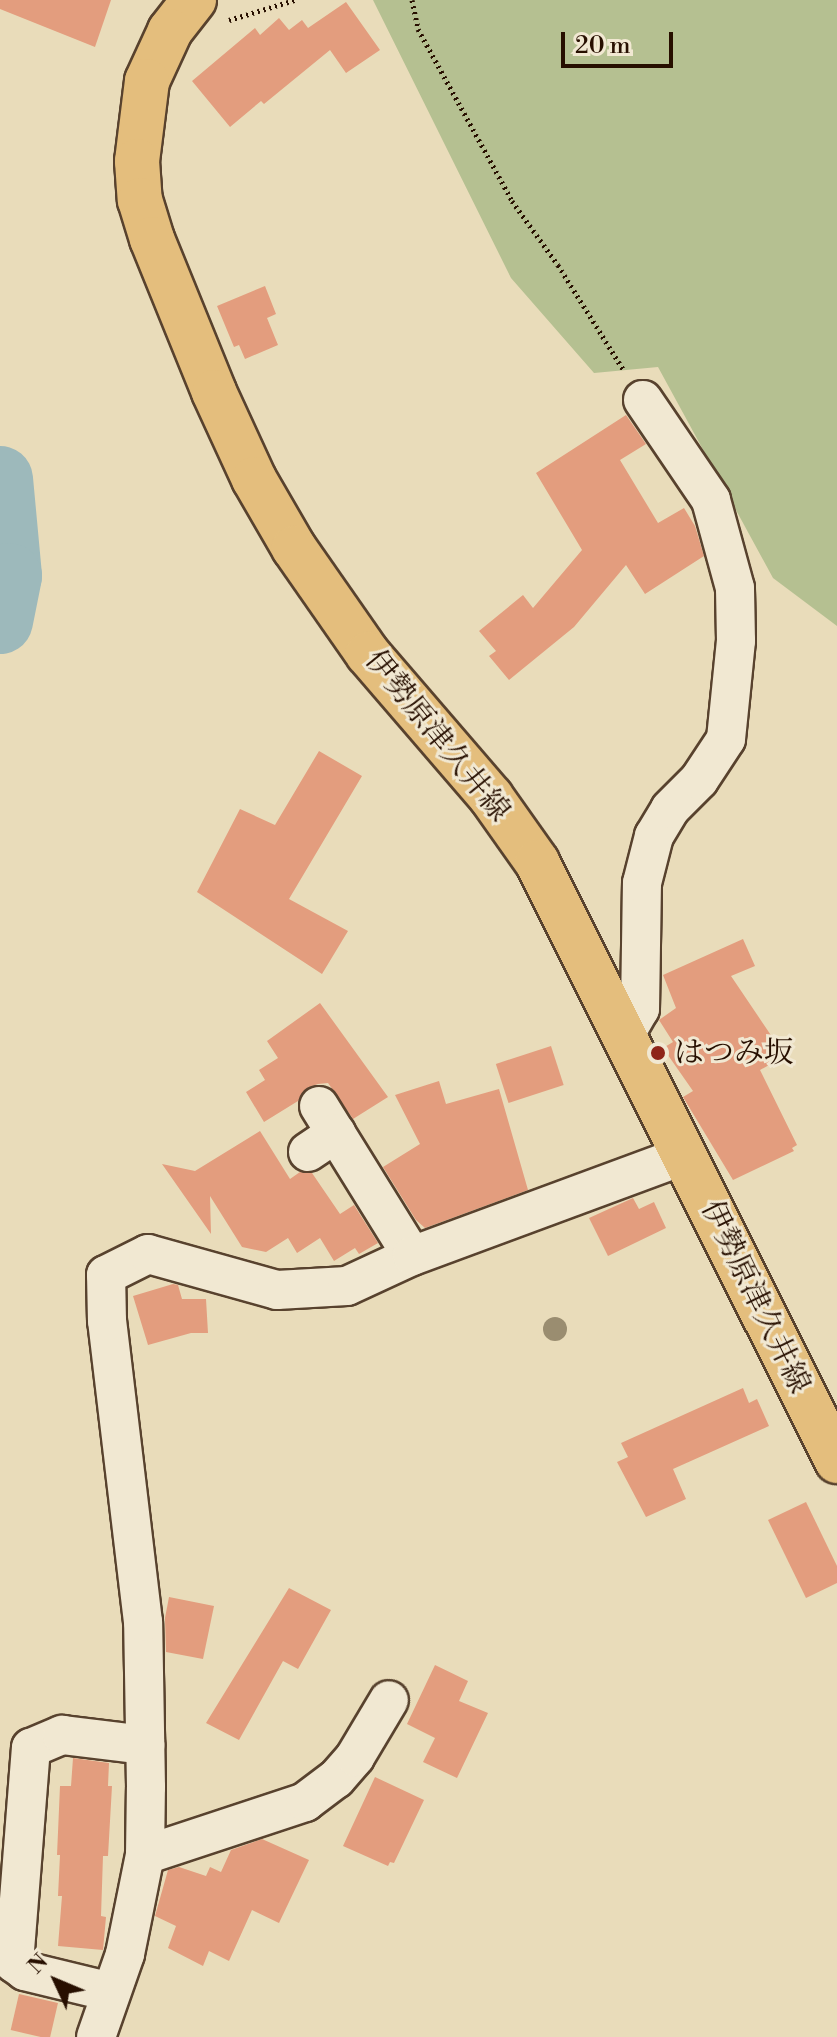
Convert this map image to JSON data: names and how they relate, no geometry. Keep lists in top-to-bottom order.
{
  "streets": {
    "main road": ["伊勢原津久井線"]
  },
  "places": ["はつみ坂"],
  "scale_bar": "20 m",
  "north": "top left"
}
